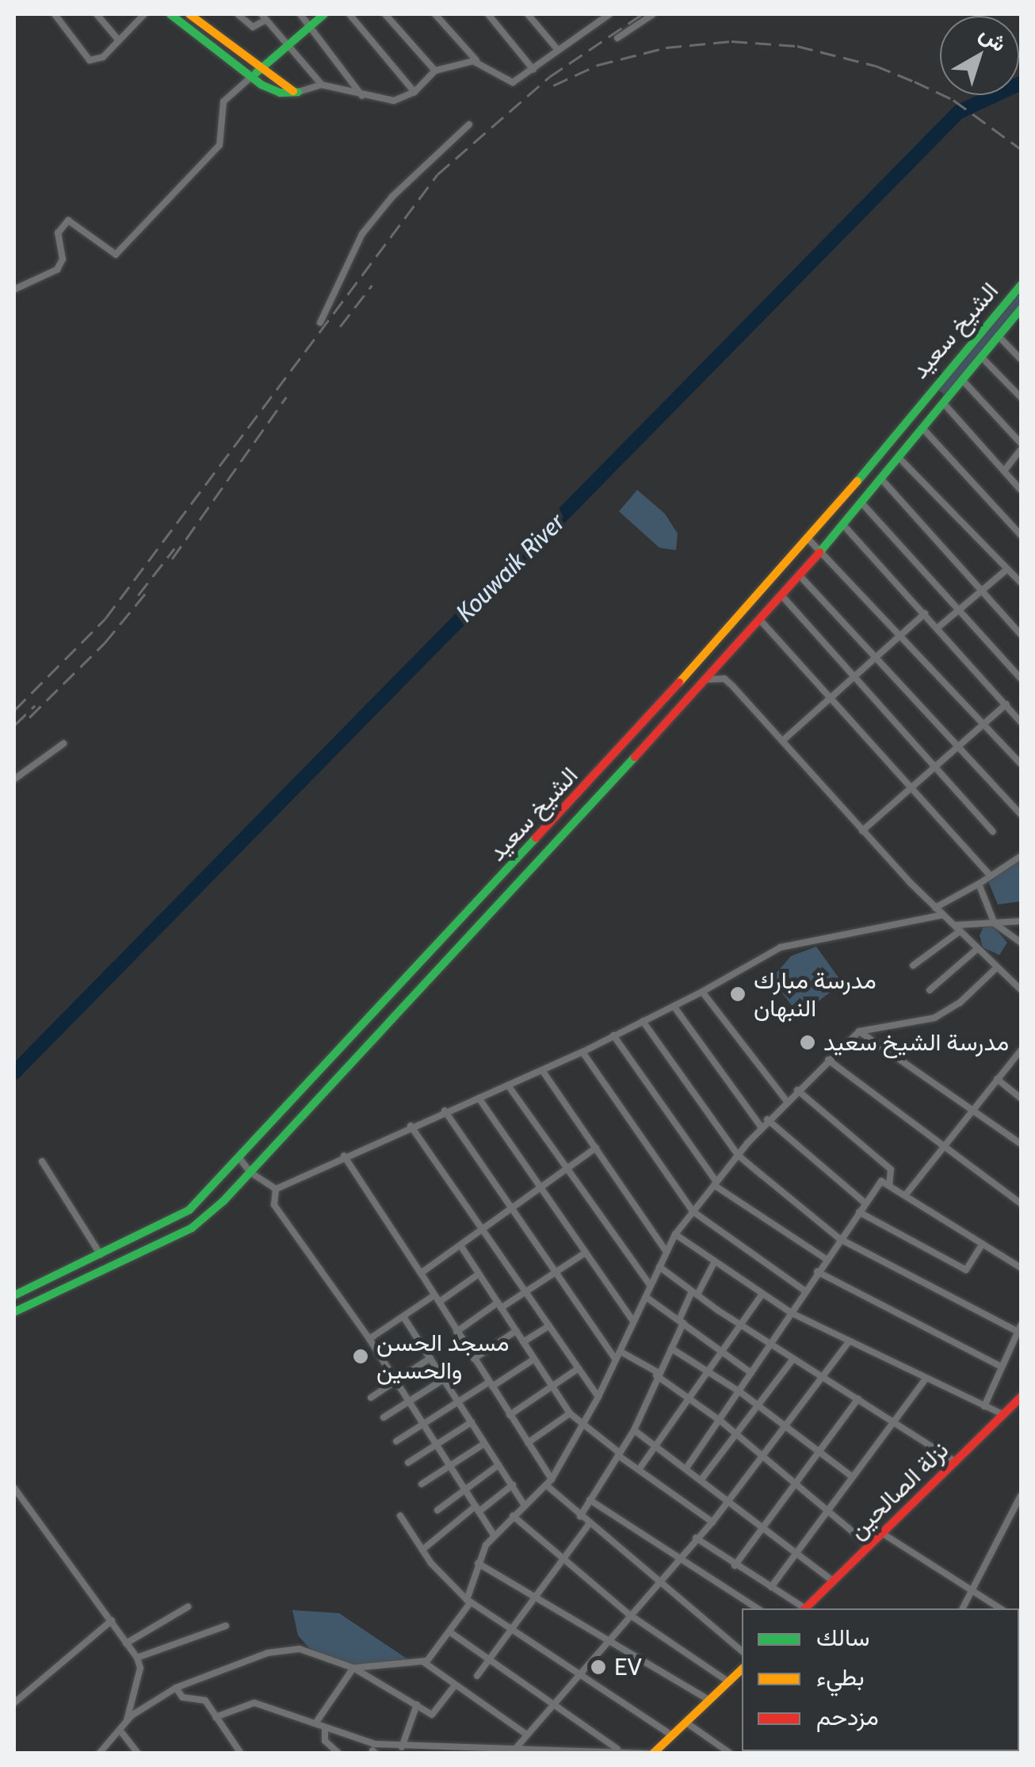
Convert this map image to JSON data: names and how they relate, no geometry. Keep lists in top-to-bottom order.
{
  "streets": {
    "main road": ["الشيخ سعيد", "نزلة الصالحين"]
  },
  "water": ["Kouwaik River"],
  "places": [
    "مدرسة مبارك النبهان",
    "مدرسة الشيخ سعيد",
    "مسجد الحسن والحسين",
    "EV"
  ],
  "legend": ["سالك", "بطيء", "مزدحم"],
  "north": "top right"
}
